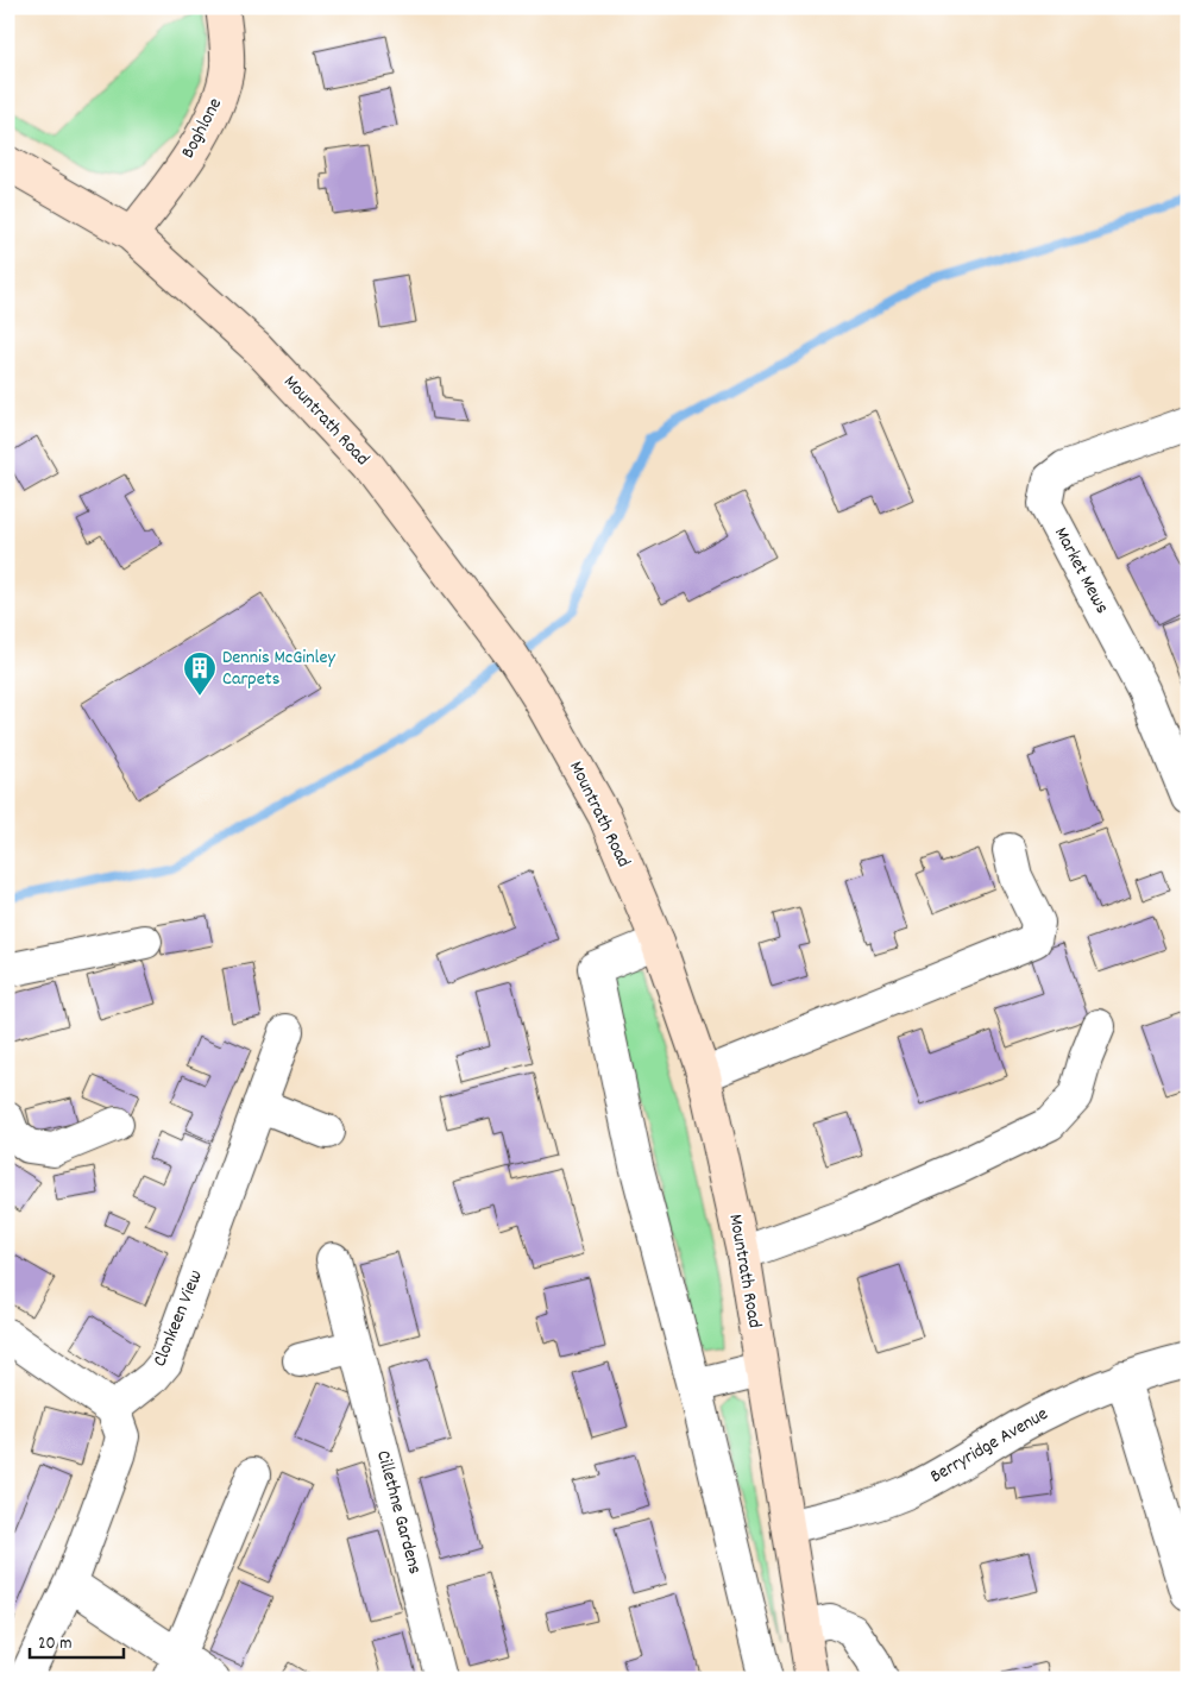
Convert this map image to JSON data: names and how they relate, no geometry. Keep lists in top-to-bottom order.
{
  "streets": {
    "main road": ["Boghlone", "Mountrath Road"],
    "street": [
      "Market Mews",
      "Clonkeen View",
      "Berryridge Avenue",
      "Cillethne Gardens"
    ]
  },
  "crossings": [
    ["Boghlone", "Mountrath Road"],
    ["Mountrath Road", "Berryridge Avenue"]
  ],
  "places": {
    "building": ["Dennis McGinley Carpets"]
  },
  "scale_bar": "20 m"
}
